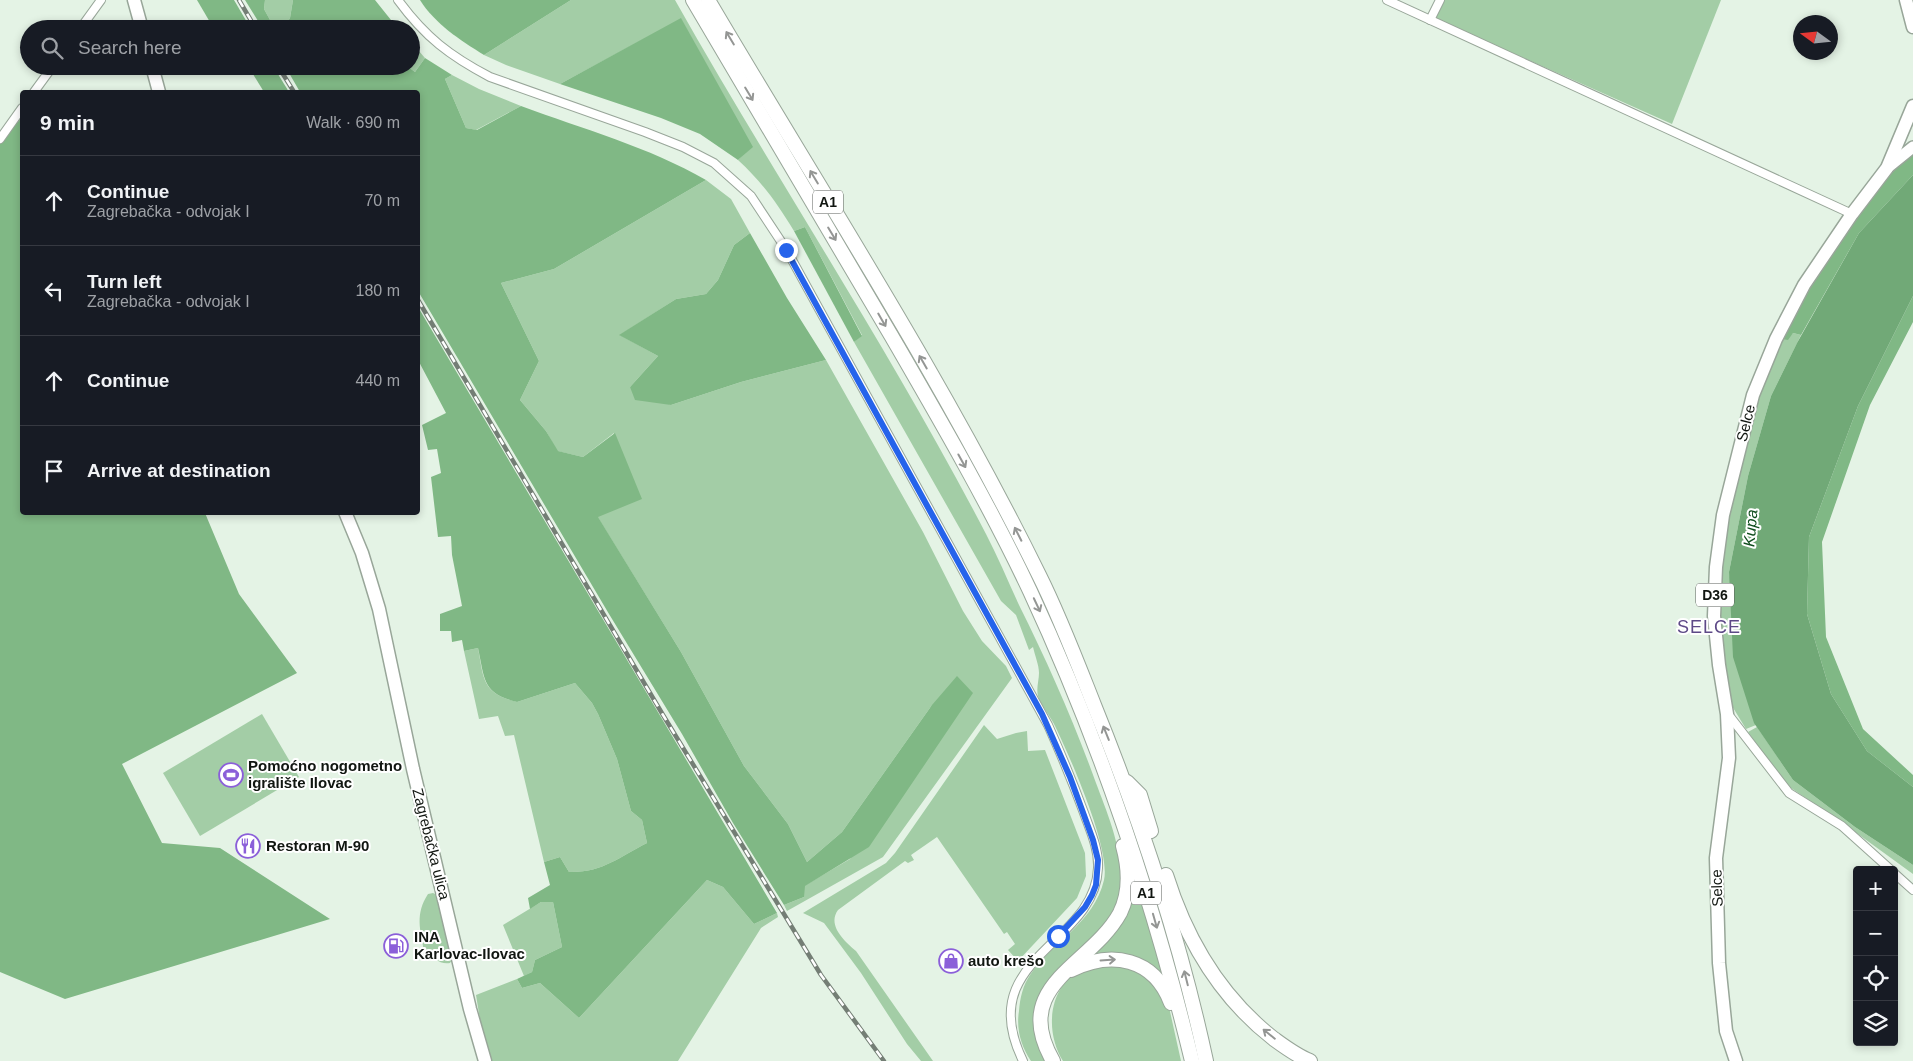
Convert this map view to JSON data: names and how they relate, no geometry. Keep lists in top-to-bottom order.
{
  "streets": {
    "highway": ["A1"],
    "main road": ["Selce", "D36", "Zagrebačka ulica"]
  },
  "crossings": [
    ["Selce", "D36"]
  ],
  "districts": ["SELCE"],
  "water": ["Kupa"],
  "places": {
    "sports": ["Pomoćno nogometno igralište Ilovac"],
    "restaurant": ["Restoran M-90"],
    "fuel station": ["INA Karlovac-Ilovac"],
    "shop": ["auto krešo"]
  },
  "north": "left",
  "page": {
    "search": "Search here",
    "heading": ["9 min", "Walk · 690 m"],
    "list": [
      ["Continue", "Zagrebačka - odvojak I", "70 m"],
      ["Turn left", "Zagrebačka - odvojak I", "180 m"],
      ["Continue", "440 m"],
      "Arrive at destination"
    ],
    "map_buttons": ["+", "−"]
  }
}
